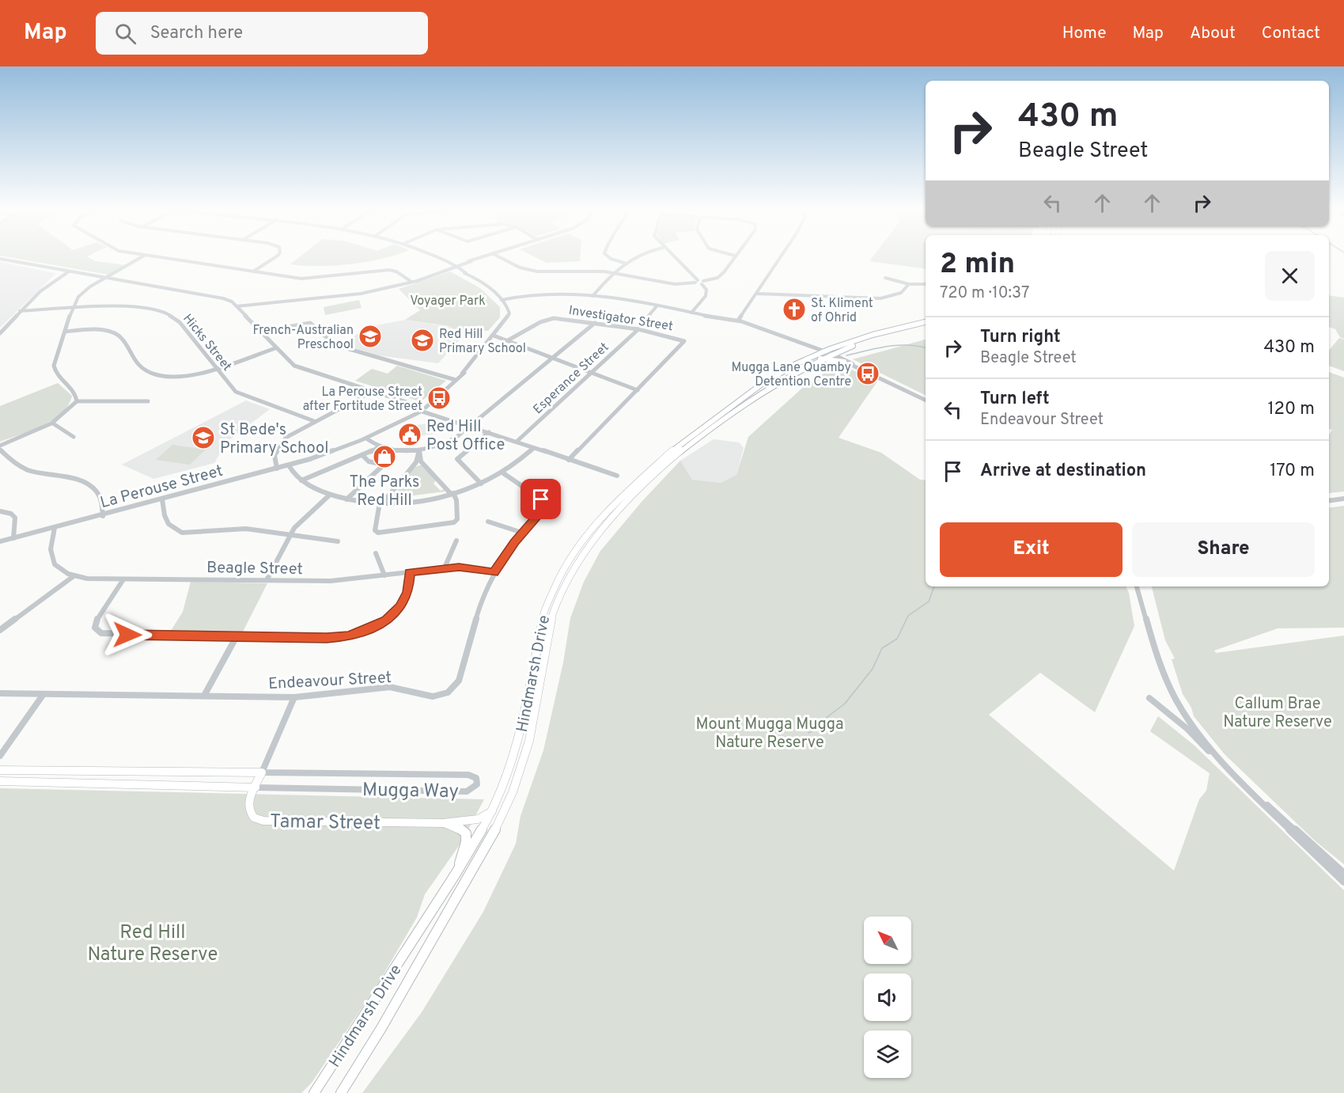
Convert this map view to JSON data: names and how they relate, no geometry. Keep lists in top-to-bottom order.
{
  "streets": {
    "main road": ["Hindmarsh Drive", "Mugga Way", "Tamar Street"],
    "street": [
      "Investigator Street",
      "Hicks Street",
      "Esperance Street",
      "La Perouse Street",
      "Beagle Street",
      "Endeavour Street"
    ]
  },
  "crossings": [
    ["Investigator Street", "Esperance Street"],
    ["Beagle Street", "Endeavour Street"],
    ["Hindmarsh Drive", "Tamar Street"],
    ["Endeavour Street", "Tamar Street"],
    ["Mugga Way", "Tamar Street"]
  ],
  "parks": [
    "Voyager Park",
    "Callum Brae Nature Reserve",
    "Mount Mugga Mugga Nature Reserve",
    "Red Hill Nature Reserve"
  ],
  "places": {
    "church": ["St. Kliment of Ohrid"],
    "school or university": ["French-Australian Preschool", "Red Hill Primary School", "St Bede's Primary School"],
    "bus stop": ["Mugga Lane Quamby Detention Centre", "La Perouse Street after Fortitude Street"],
    "public building": ["Red Hill Post Office"],
    "shop": ["The Parks Red Hill"]
  },
  "north": "top left",
  "page": {
    "header": "Map",
    "search": "Search here",
    "nav": [
      "Home",
      "Map",
      "About",
      "Contact"
    ],
    "turn": ["430 m", "Beagle Street"],
    "heading": ["2 min", "720 m · 10:37"],
    "list": [
      {
        "name": "Turn right",
        "note": "Beagle Street",
        "value": "430 m"
      },
      {
        "name": "Turn left",
        "note": "Endeavour Street",
        "value": "120 m"
      },
      {
        "name": "Arrive at destination",
        "value": "170 m"
      }
    ],
    "buttons": ["Exit", "Share"]
  }
}
